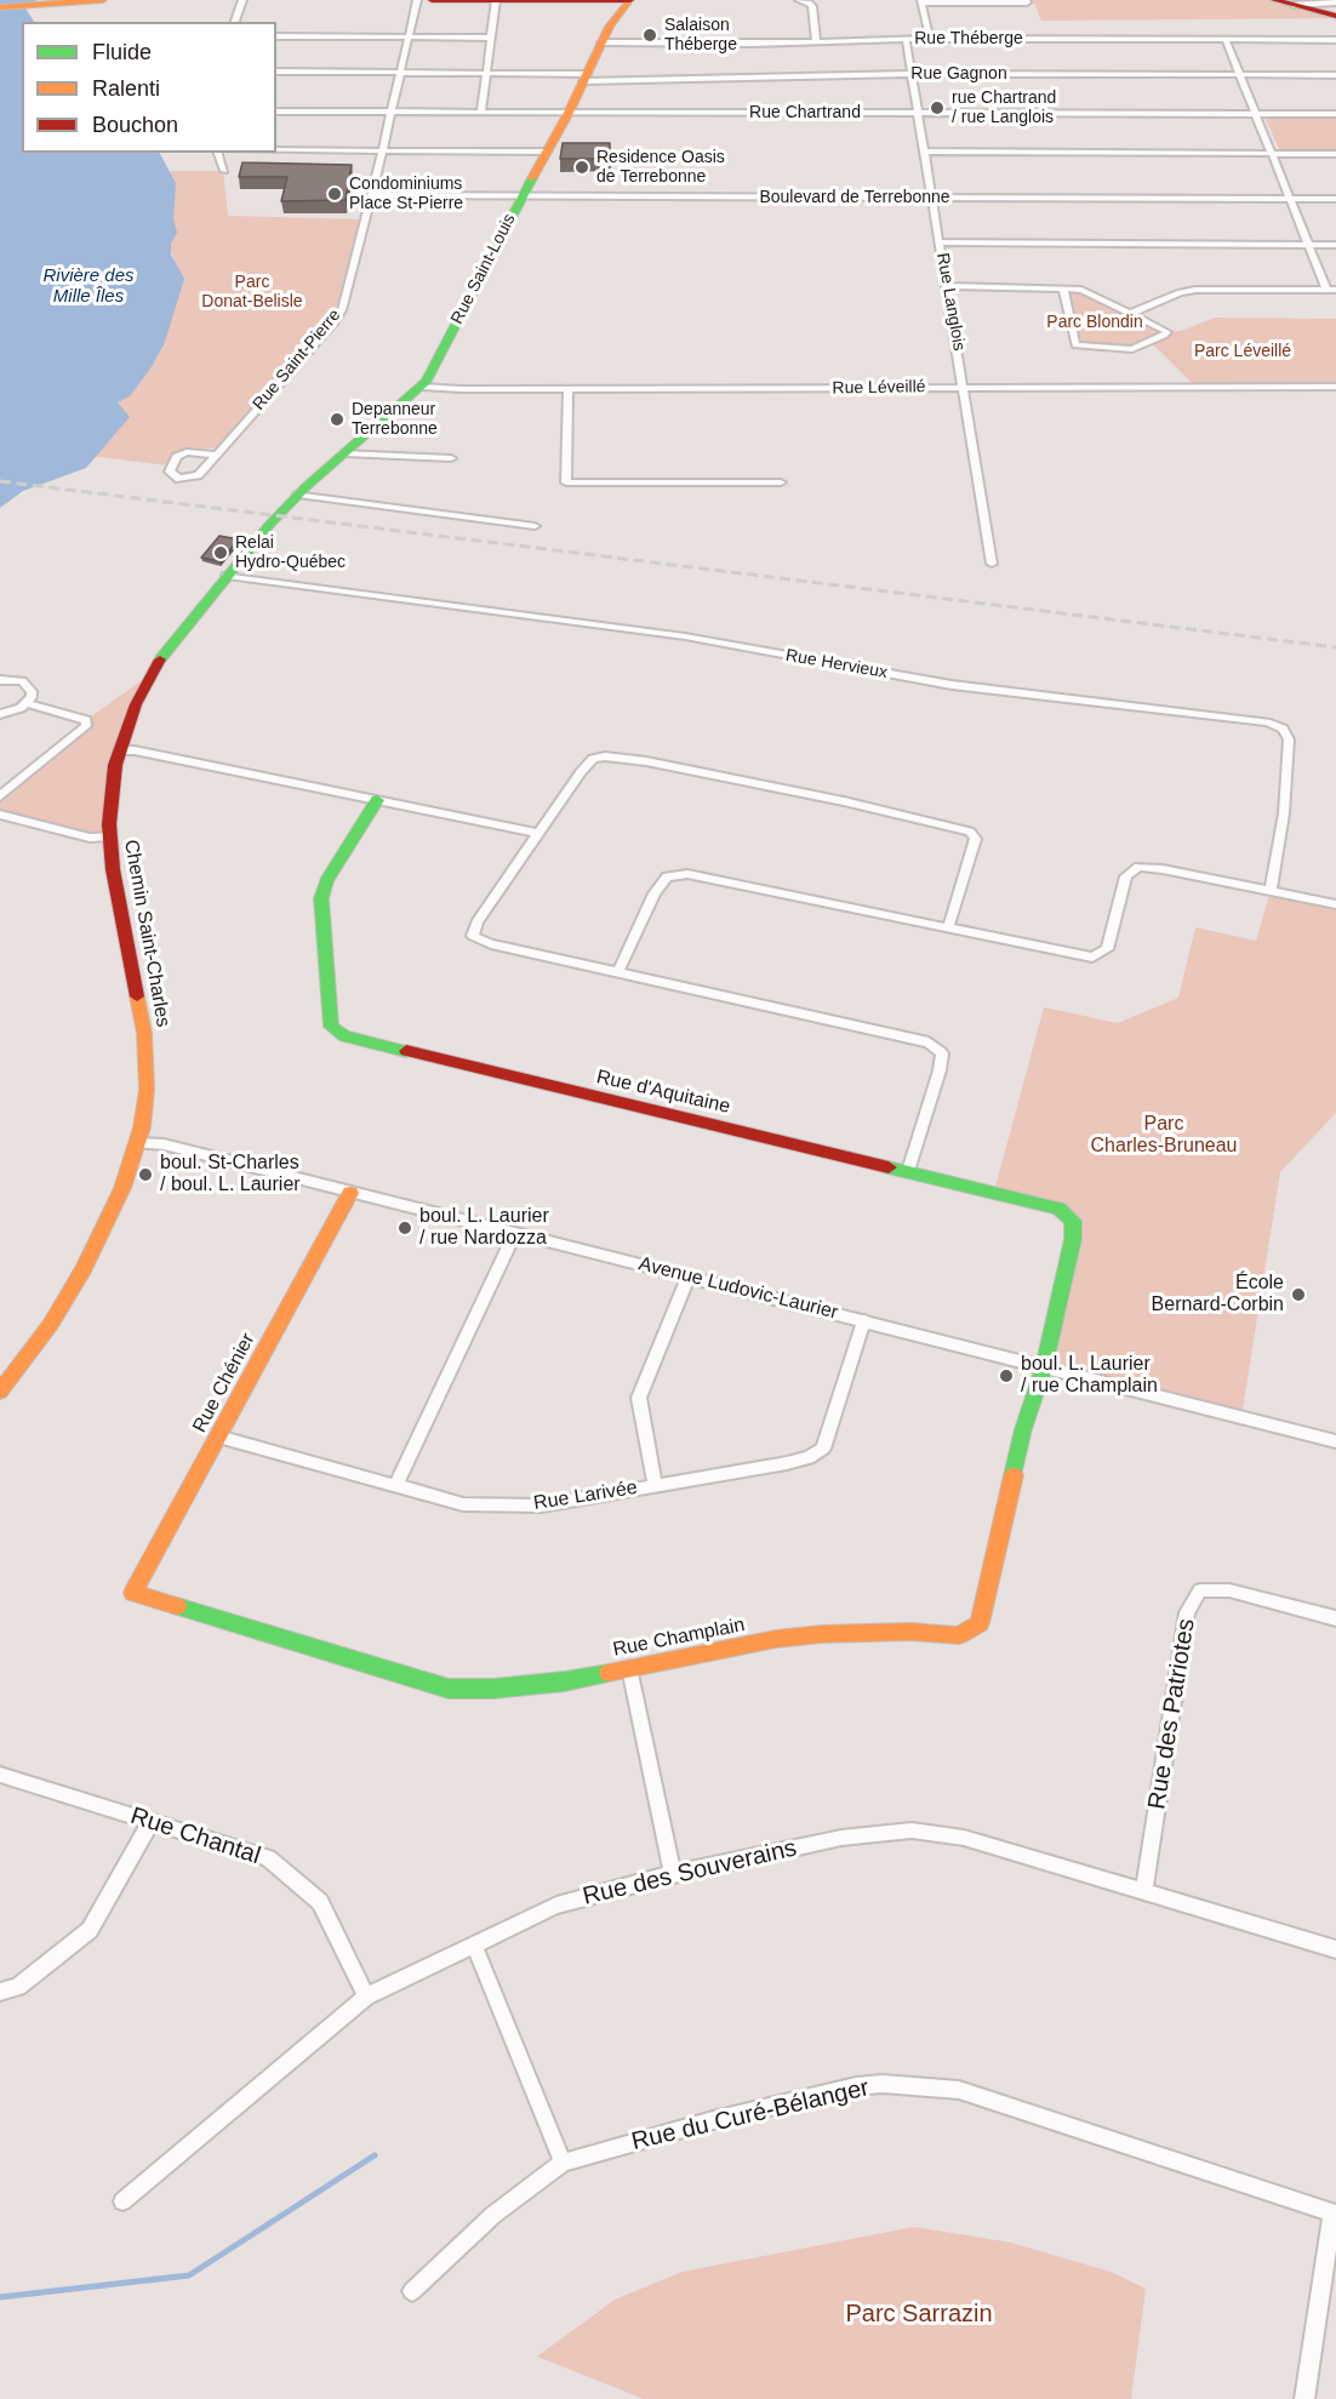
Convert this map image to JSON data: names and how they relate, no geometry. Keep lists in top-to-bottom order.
{
  "streets": {
    "main road": [
      "Rue Saint-Louis",
      "Chemin Saint-Charles",
      "Rue d'Aquitaine",
      "Rue Chénier",
      "Rue Champlain"
    ],
    "street": [
      "Rue Théberge",
      "Rue Gagnon",
      "Rue Chartrand",
      "Boulevard de Terrebonne",
      "Rue Langlois",
      "Rue Saint-Pierre",
      "Rue Léveillé",
      "Rue Hervieux",
      "Avenue Ludovic-Laurier",
      "Rue Larivée",
      "Rue des Patriotes",
      "Rue Chantal",
      "Rue des Souverains",
      "Rue du Curé-Bélanger"
    ]
  },
  "crossings": [
    ["Rue Théberge", "Rue Saint-Louis"],
    ["Rue Théberge", "Rue Langlois"],
    ["Rue Gagnon", "Rue Saint-Louis"],
    ["Rue Gagnon", "Rue Langlois"],
    ["Rue Gagnon", "Rue Saint-Pierre"],
    ["Rue Chartrand", "Rue Saint-Louis"],
    ["Rue Chartrand", "Rue Langlois"],
    ["Rue Chartrand", "Rue Saint-Pierre"],
    ["Boulevard de Terrebonne", "Rue Saint-Louis"],
    ["Boulevard de Terrebonne", "Rue Langlois"],
    ["Boulevard de Terrebonne", "Rue Saint-Pierre"],
    ["Rue Saint-Louis", "Rue Léveillé"],
    ["Rue Saint-Louis", "Chemin Saint-Charles"],
    ["Rue Langlois", "Rue Léveillé"],
    ["Rue Hervieux", "Chemin Saint-Charles"],
    ["Chemin Saint-Charles", "Avenue Ludovic-Laurier"],
    ["Rue d'Aquitaine", "Avenue Ludovic-Laurier"],
    ["Rue d'Aquitaine", "Rue Champlain"],
    ["Avenue Ludovic-Laurier", "Rue Chénier"],
    ["Avenue Ludovic-Laurier", "Rue Larivée"],
    ["Avenue Ludovic-Laurier", "Rue Champlain"],
    ["Rue Chénier", "Rue Larivée"],
    ["Rue Chénier", "Rue Champlain"],
    ["Rue des Patriotes", "Rue des Souverains"],
    ["Rue Chantal", "Rue des Souverains"]
  ],
  "water": ["Rivière des Mille Îles"],
  "parks": [
    "Parc Donat-Belisle",
    "Parc Blondin",
    "Parc Léveillé",
    "Parc Charles-Bruneau",
    "Parc Sarrazin"
  ],
  "places": [
    "Salaison Théberge",
    "rue Chartrand / rue Langlois",
    "Residence Oasis de Terrebonne",
    "Condominiums Place St-Pierre",
    "Depanneur Terrebonne",
    "Relai Hydro-Québec",
    "boul. St-Charles / boul. L. Laurier",
    "boul. L. Laurier / rue Nardozza",
    "École Bernard-Corbin",
    "boul. L. Laurier / rue Champlain"
  ],
  "legend": ["Fluide", "Ralenti", "Bouchon"]
}
